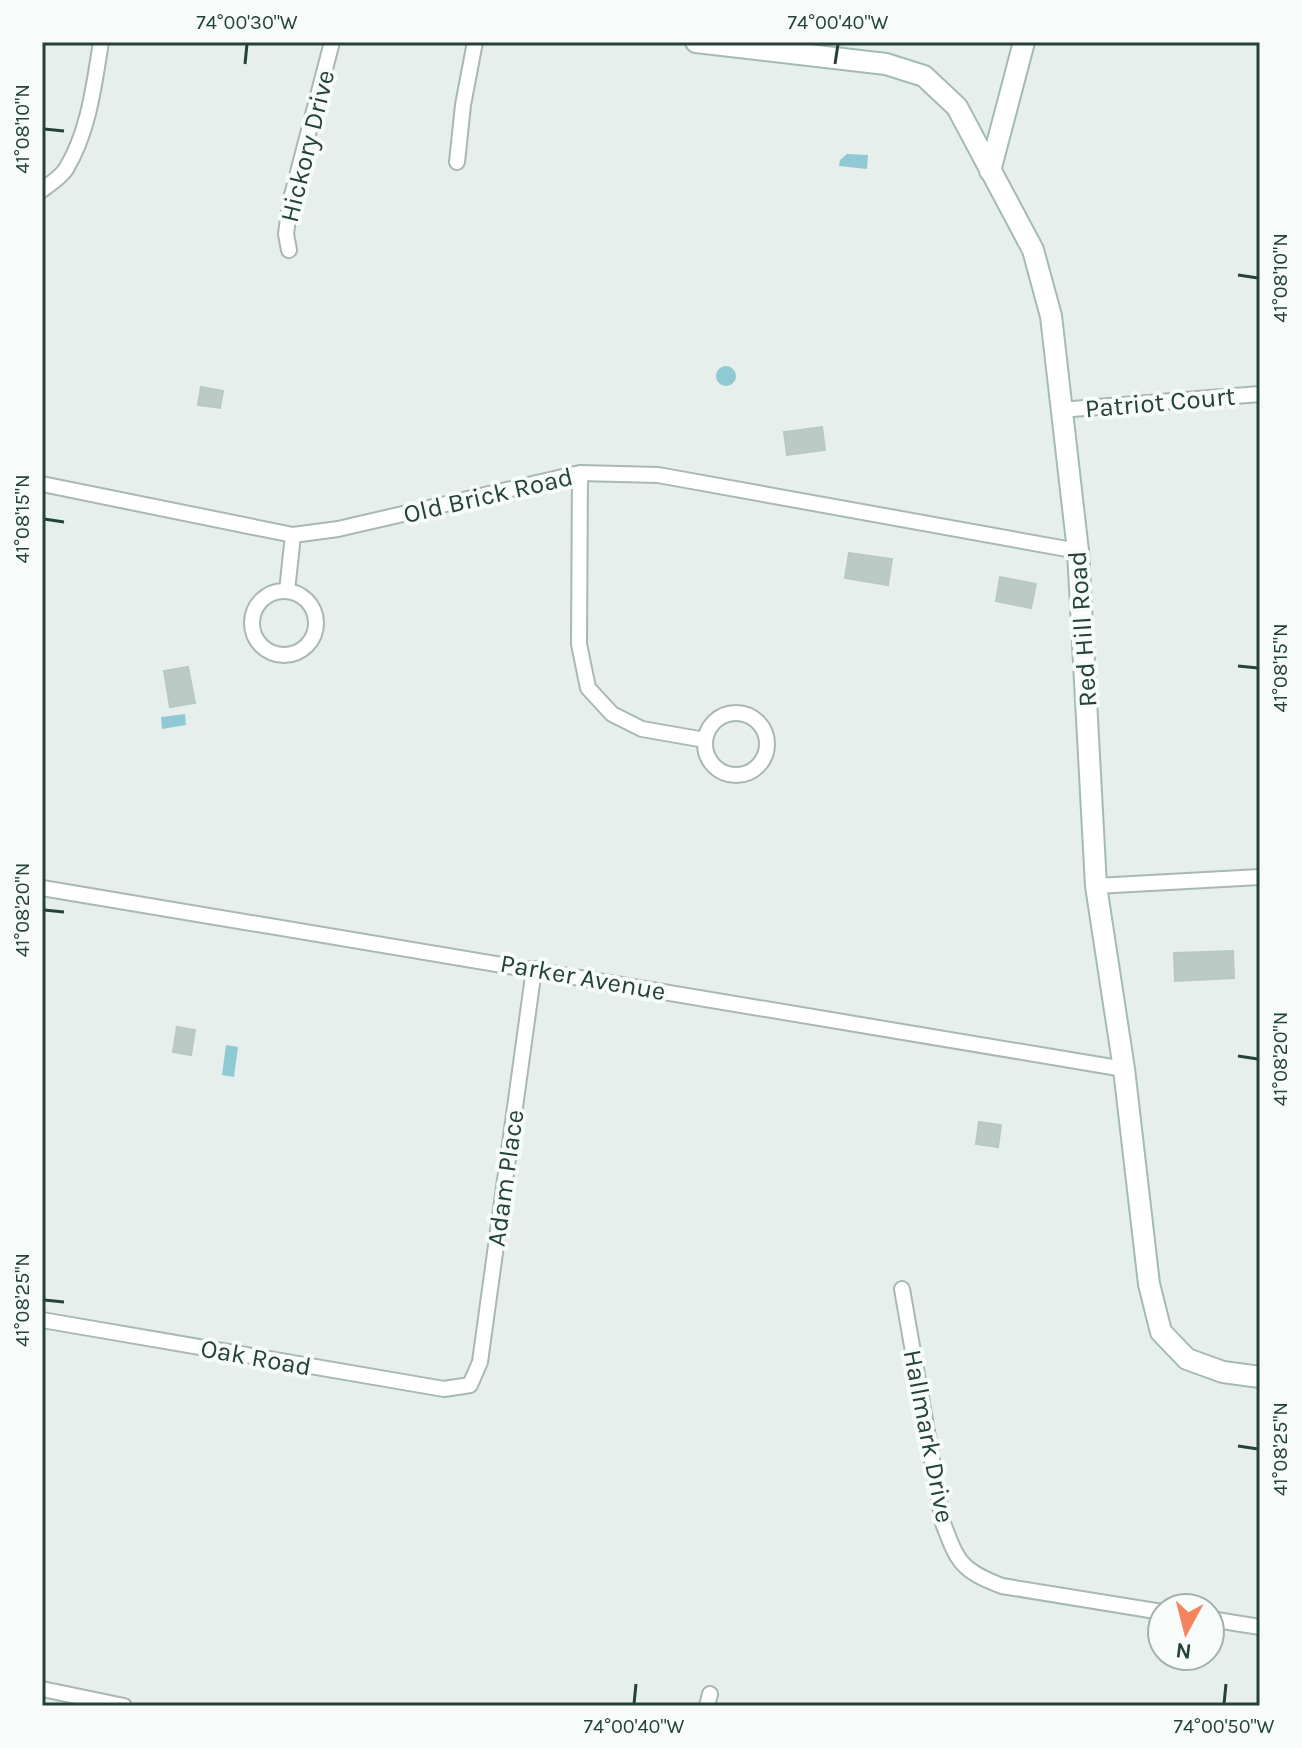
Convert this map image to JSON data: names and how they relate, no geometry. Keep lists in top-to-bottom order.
{
  "streets": {
    "street": [
      "Hickory Drive",
      "Patriot Court",
      "Old Brick Road",
      "Red Hill Road",
      "Parker Avenue",
      "Adam Place",
      "Oak Road",
      "Hallmark Drive"
    ]
  },
  "crossings": [
    ["Patriot Court", "Red Hill Road"],
    ["Old Brick Road", "Red Hill Road"],
    ["Red Hill Road", "Parker Avenue"],
    ["Parker Avenue", "Adam Place"],
    ["Adam Place", "Oak Road"]
  ],
  "north": "bottom",
  "coordinates": [
    "74°00'30\"W",
    "74°00'40\"W",
    "41°08'10\"N",
    "41°08'15\"N",
    "41°08'20\"N",
    "41°08'25\"N",
    "74°00'50\"W"
  ]
}
